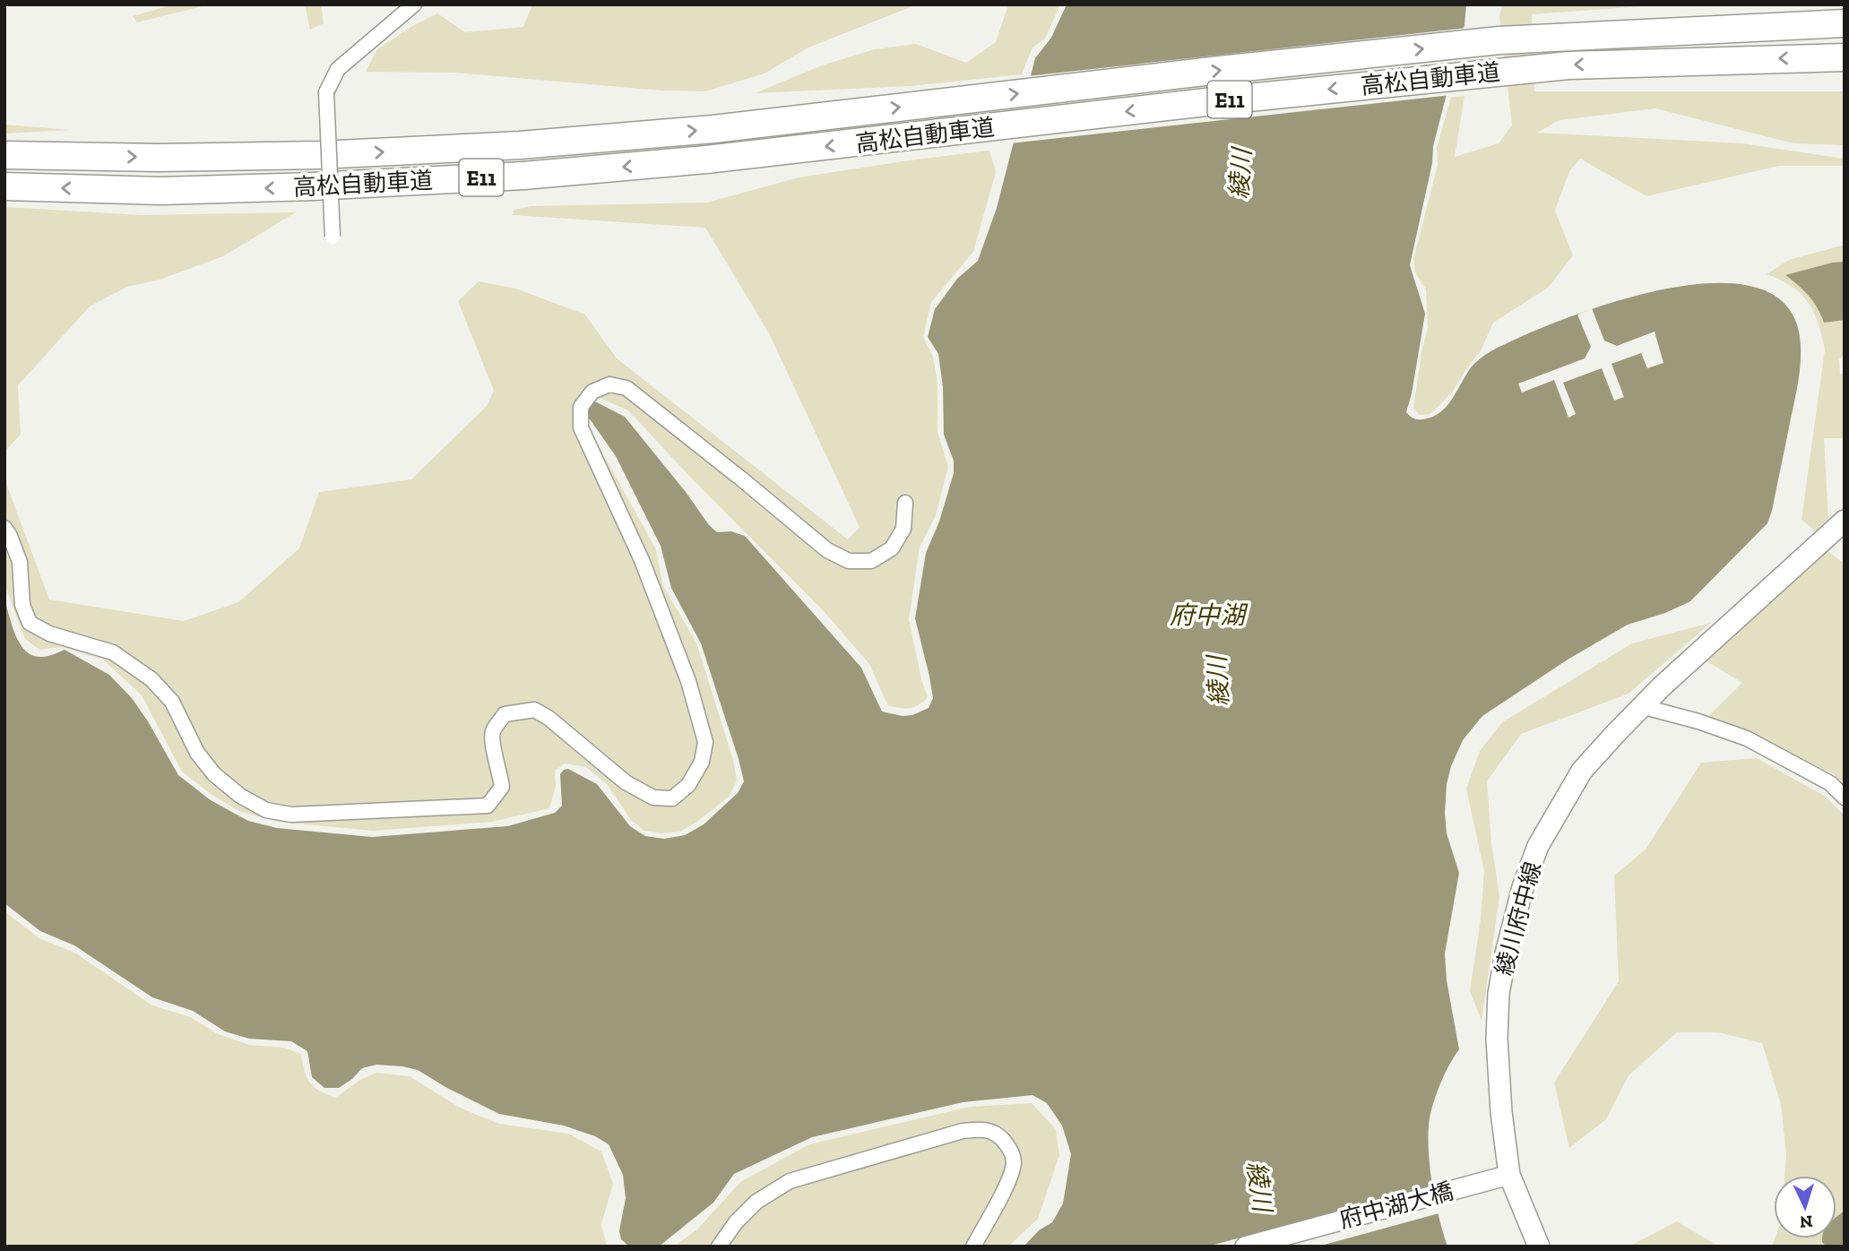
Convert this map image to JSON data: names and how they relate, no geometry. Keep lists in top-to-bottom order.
{
  "streets": {
    "highway": ["高松自動車道", "E11"],
    "main road": ["綾川府中線"],
    "street": ["府中湖大橋"]
  },
  "crossings": [
    ["綾川府中線", "府中湖大橋"]
  ],
  "water": ["綾川", "府中湖"],
  "north": "bottom"
}
